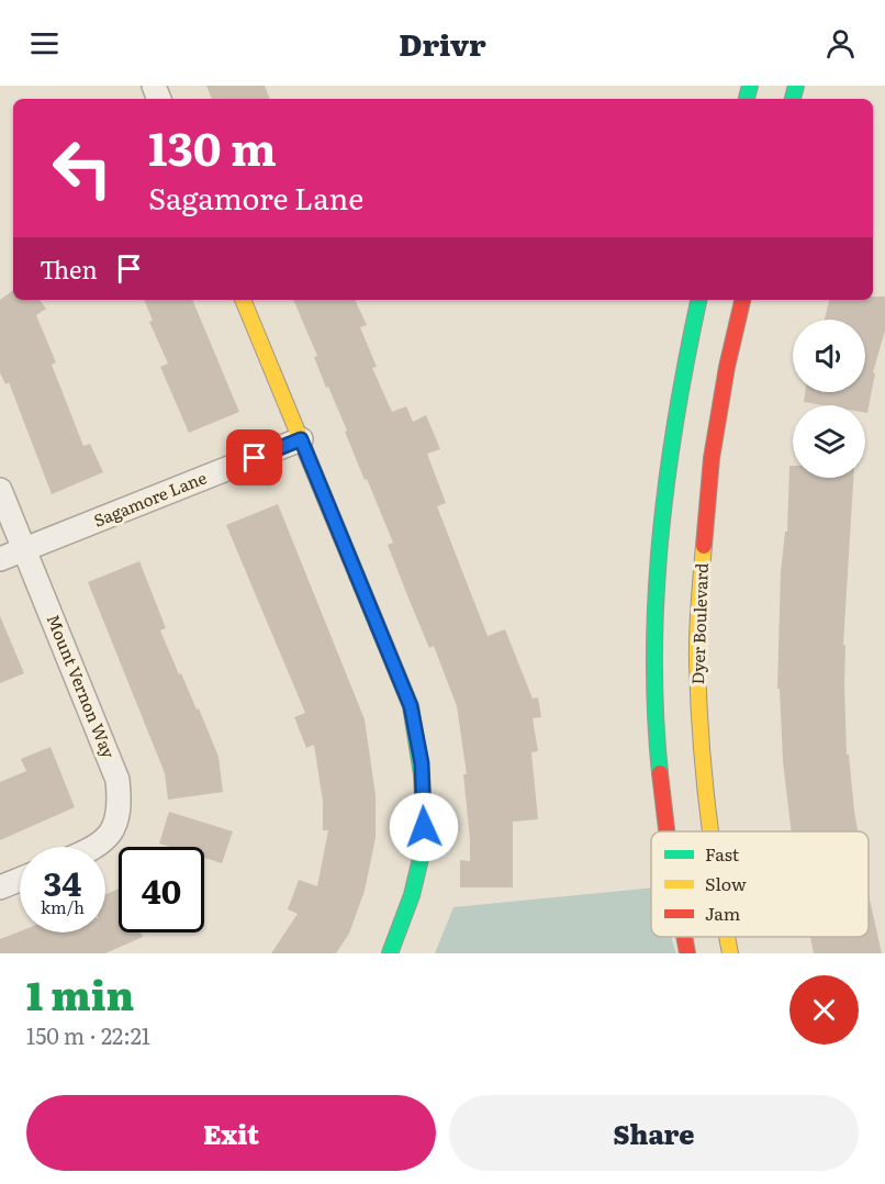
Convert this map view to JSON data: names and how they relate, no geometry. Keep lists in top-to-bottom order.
{
  "streets": {
    "main road": ["Dyer Boulevard"],
    "street": ["Sagamore Lane", "Mount Vernon Way"]
  },
  "crossings": [
    ["Sagamore Lane", "Mount Vernon Way"]
  ],
  "legend": ["Fast", "Slow", "Jam"],
  "page": {
    "header": "Drivr",
    "turn": ["130 m", "Sagamore Lane"],
    "then": "Then",
    "speed": "34 km/h",
    "limit": "40",
    "heading": ["1 min", "150 m · 22:21"],
    "buttons": ["Exit", "Share"]
  }
}
